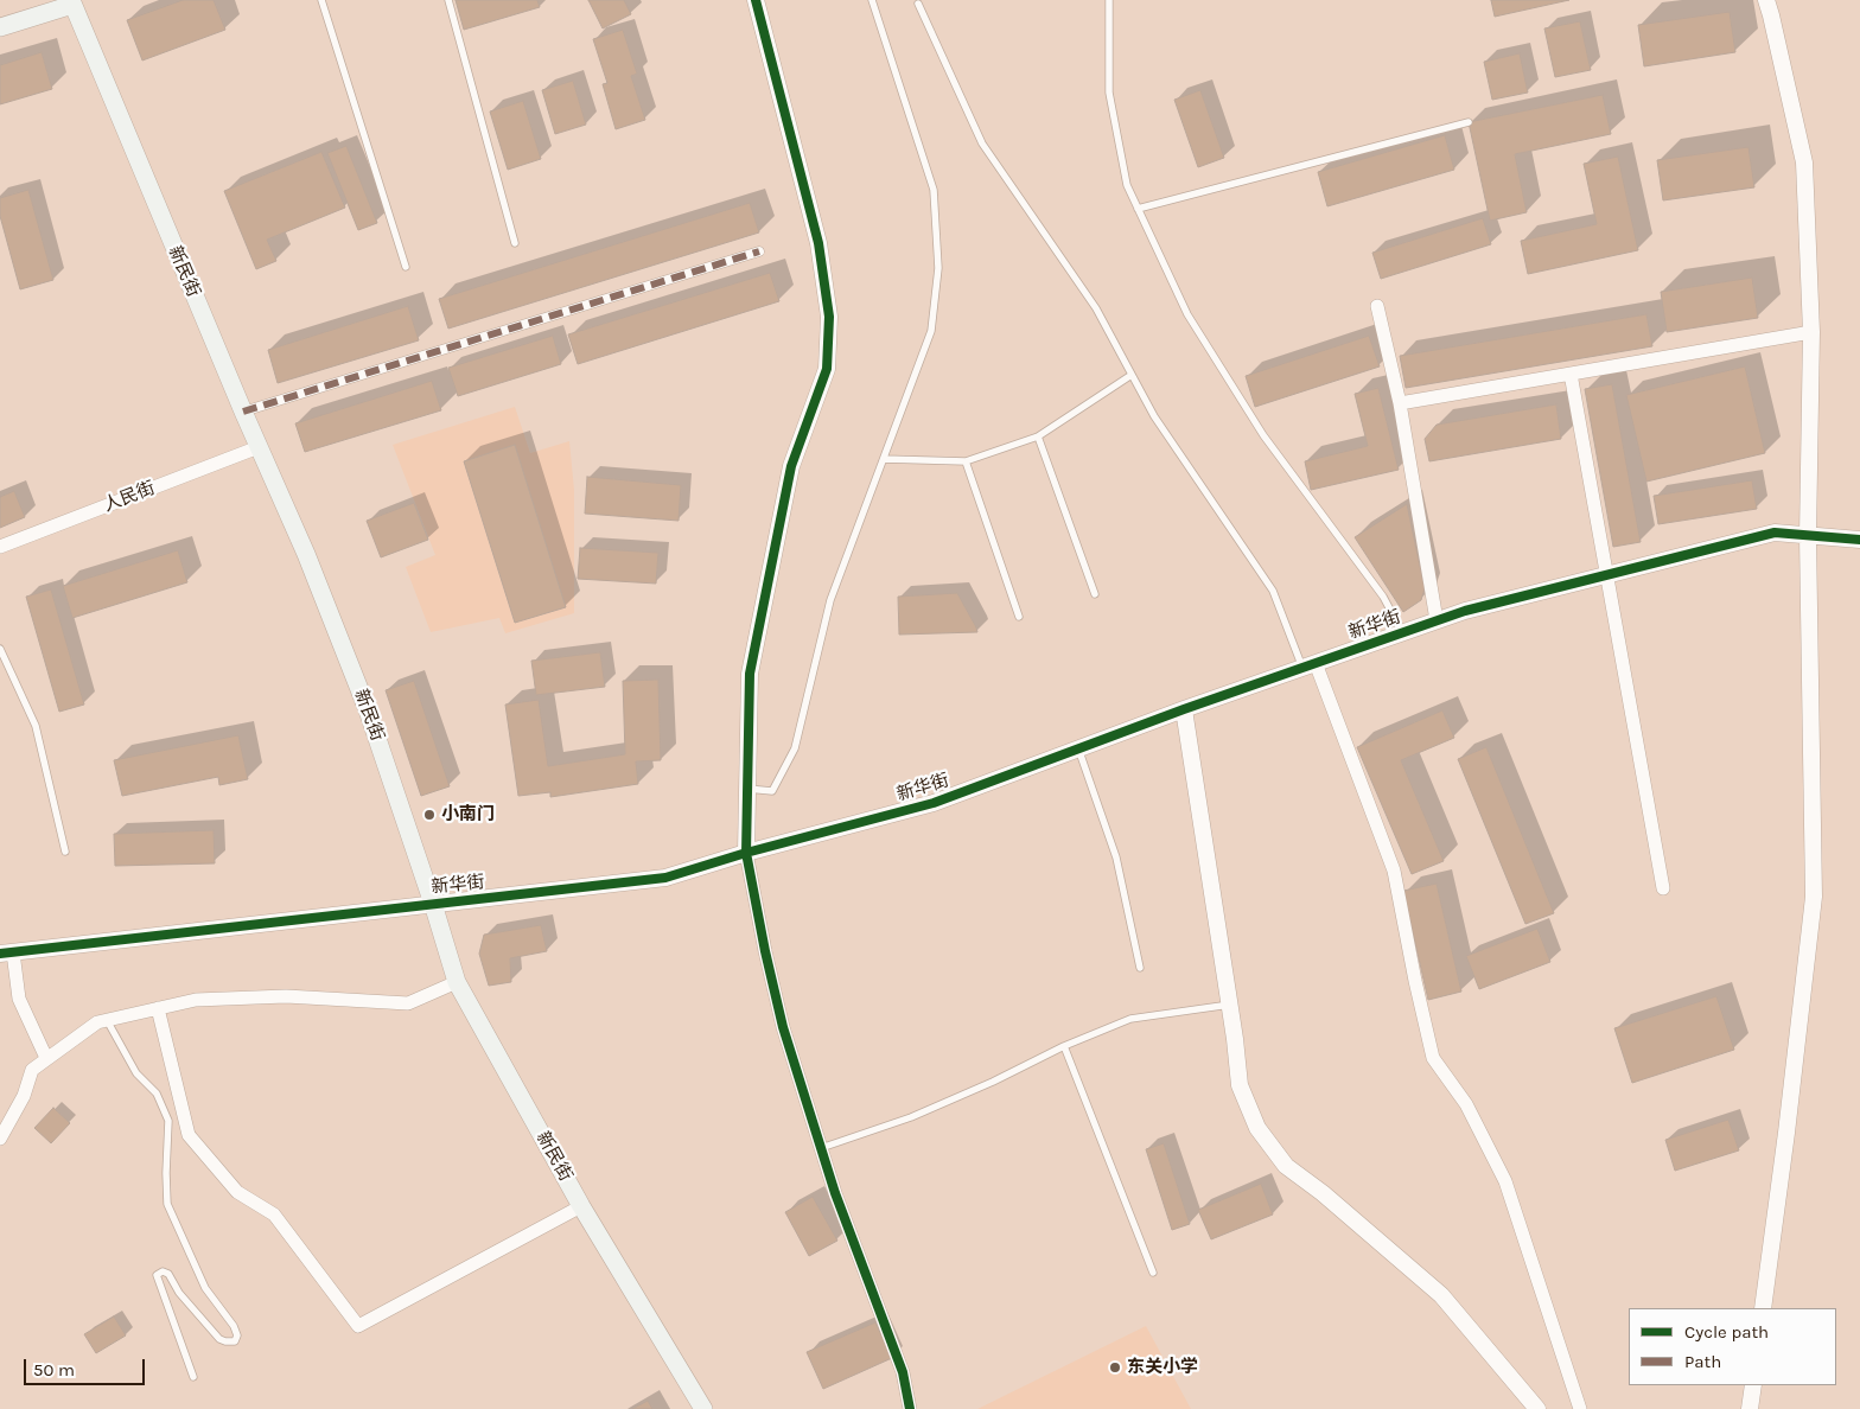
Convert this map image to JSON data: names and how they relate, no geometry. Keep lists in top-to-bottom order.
{
  "streets": {
    "main road": ["新民街"],
    "street": ["人民街", "新华街"]
  },
  "crossings": [
    ["新民街", "人民街"],
    ["新民街", "新华街"]
  ],
  "places": ["小南门", "东关小学"],
  "legend": ["Cycle path", "Path"],
  "scale_bar": "50 m"
}
